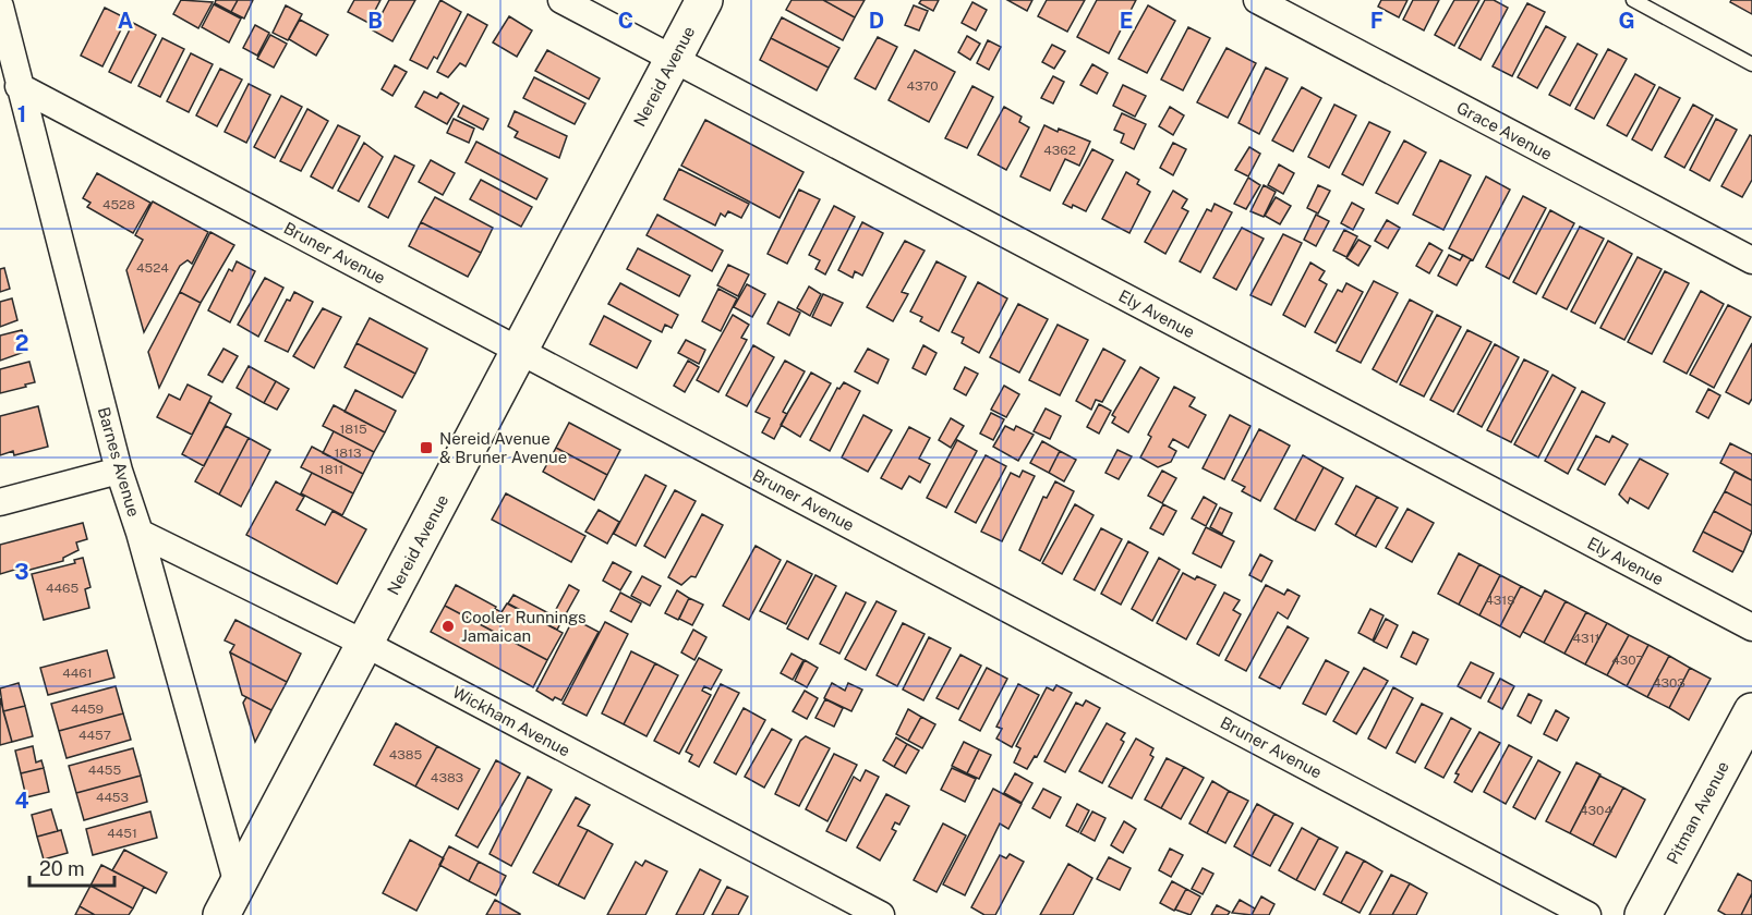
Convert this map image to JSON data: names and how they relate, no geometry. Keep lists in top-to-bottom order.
{
  "streets": {
    "street": [
      "Nereid Avenue",
      "Grace Avenue",
      "Bruner Avenue",
      "Ely Avenue",
      "Barnes Avenue",
      "Wickham Avenue",
      "Pitman Avenue"
    ]
  },
  "crossings": [
    ["Nereid Avenue", "Bruner Avenue"],
    ["Nereid Avenue", "Ely Avenue"],
    ["Nereid Avenue", "Barnes Avenue"],
    ["Nereid Avenue", "Wickham Avenue"],
    ["Bruner Avenue", "Barnes Avenue"],
    ["Barnes Avenue", "Wickham Avenue"]
  ],
  "places": {
    "transit": ["Nereid Avenue & Bruner Avenue"],
    "other": ["Cooler Runnings Jamaican"]
  },
  "house_numbers": [
    "4370",
    "4362",
    "4528",
    "4524",
    "1815",
    "1813",
    "1811",
    "4465",
    "4319",
    "4311",
    "4307",
    "4461",
    "4303",
    "4459",
    "4457",
    "4385",
    "4455",
    "4383",
    "4453",
    "4304",
    "4451"
  ],
  "scale_bar": "20 m",
  "grid": {
    "columns": [
      "A",
      "B",
      "C",
      "D",
      "E",
      "F",
      "G"
    ],
    "rows": [
      "1",
      "2",
      "3",
      "4"
    ]
  }
}
